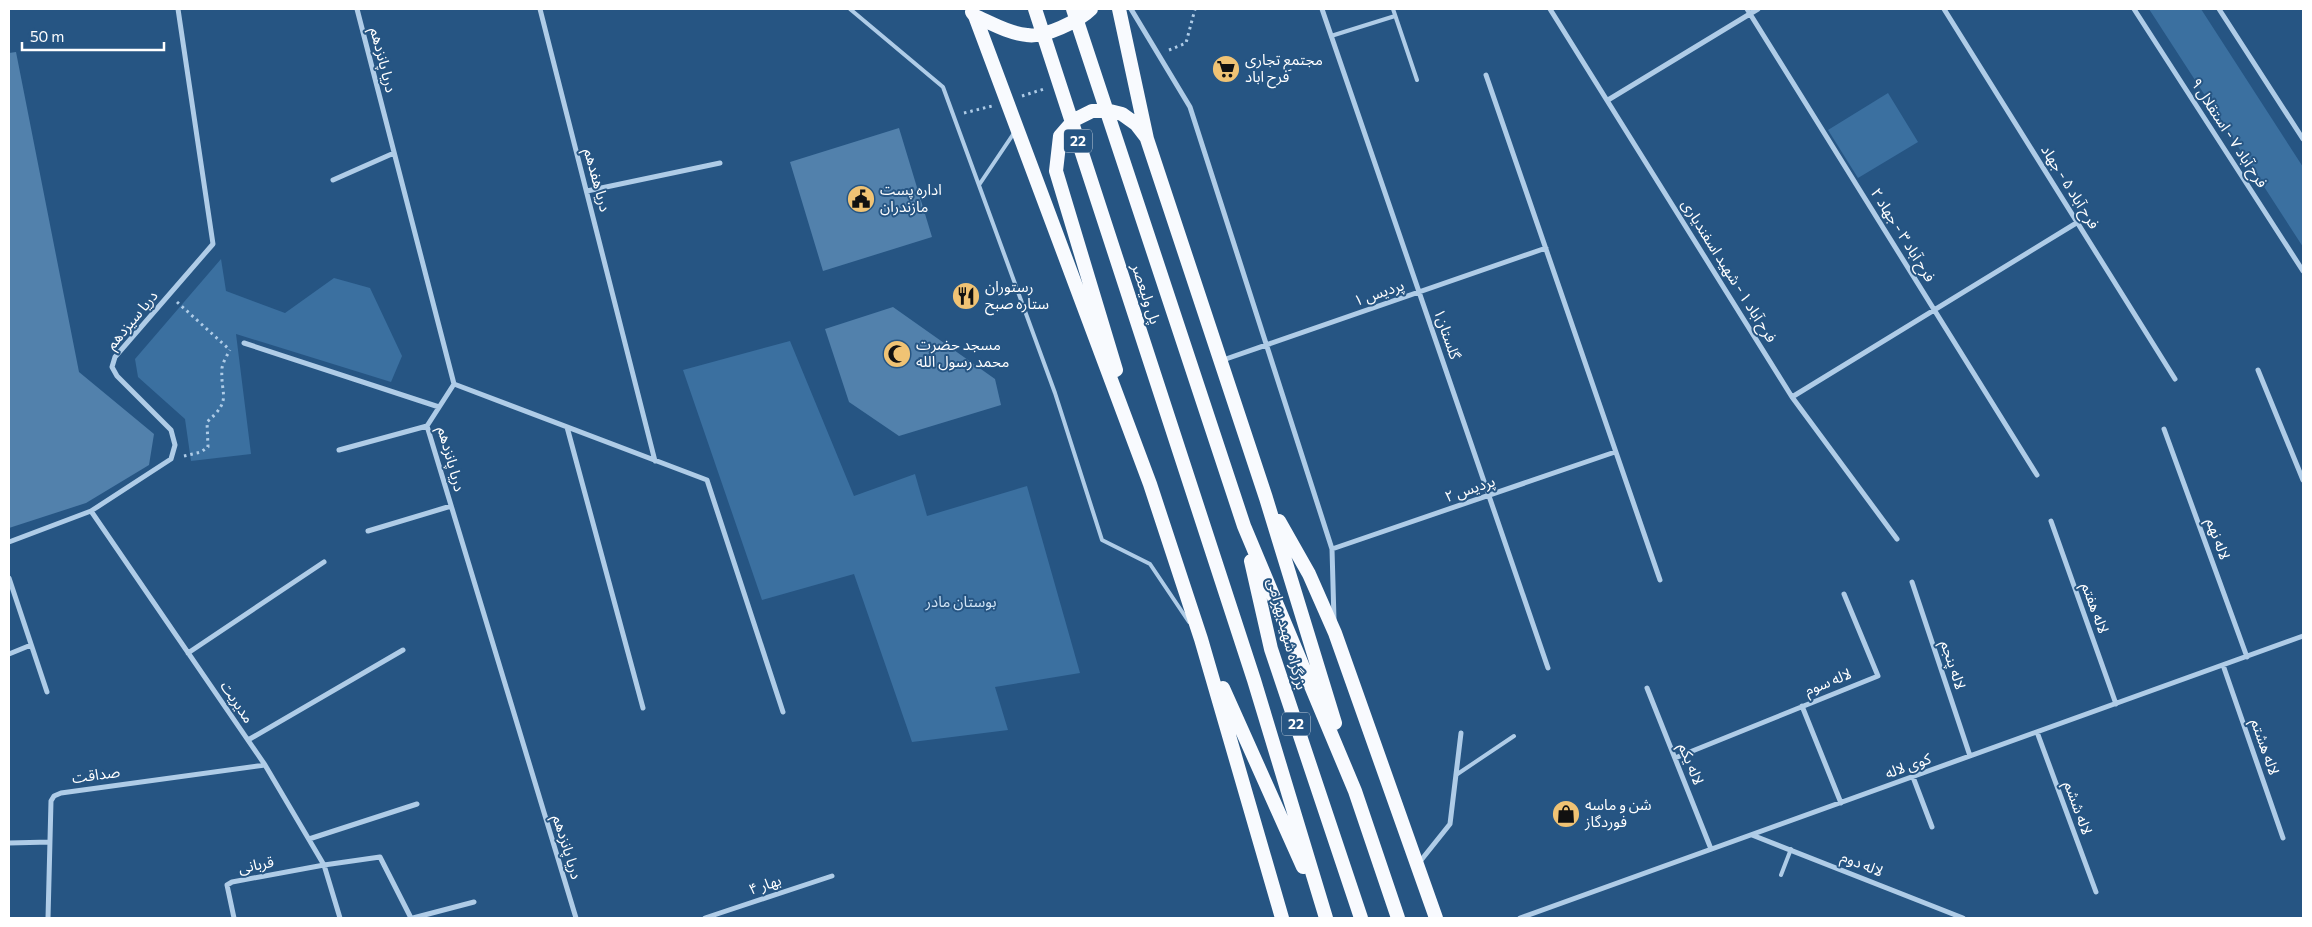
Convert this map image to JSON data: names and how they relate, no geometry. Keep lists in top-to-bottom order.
{
  "streets": {
    "highway": ["22", "پل ولیعصر", "بزرگراه شهید بهرامی"],
    "street": [
      "دریا پانزدهم",
      "فرح آباد ۷ - استقلال ۹",
      "دریا هفدهم",
      "فرح آباد ۵ - جهاد",
      "فرح آباد ۳ - جهاد ۲",
      "فرح آباد ۱ - شهید اسفندیاری",
      "پردیس ۱",
      "دریا سیزدهم",
      "گلستان۱",
      "پردیس ۲",
      "لاله نهم",
      "لاله هفتم",
      "لاله پنجم",
      "لاله سوم",
      "مدیریت",
      "لاله هشتم",
      "لاله یکم",
      "کوی لاله",
      "صداقت",
      "لاله ششم",
      "لاله دوم",
      "قربانی",
      "بهار ۴"
    ]
  },
  "crossings": [
    ["پردیس ۱", "گلستان۱"],
    ["پل ولیعصر", "بزرگراه شهید بهرامی"],
    ["گلستان۱", "پردیس ۲"],
    ["لاله نهم", "کوی لاله"],
    ["لاله هفتم", "کوی لاله"],
    ["لاله پنجم", "کوی لاله"],
    ["لاله سوم", "کوی لاله"],
    ["مدیریت", "صداقت"],
    ["مدیریت", "قربانی"],
    ["لاله هشتم", "کوی لاله"],
    ["لاله یکم", "کوی لاله"],
    ["کوی لاله", "لاله ششم"],
    ["کوی لاله", "لاله دوم"]
  ],
  "parks": ["بوستان مادر"],
  "places": {
    "supermarket": ["مجتمع تجاری فرح اباد"],
    "public building": ["اداره پست مازندران"],
    "restaurant": ["رستوران ستاره صبح"],
    "mosque": ["مسجد حضرت محمد رسول الله"],
    "shop": ["شن و ماسه فوردگاز"]
  },
  "scale_bar": "50 m"
}
